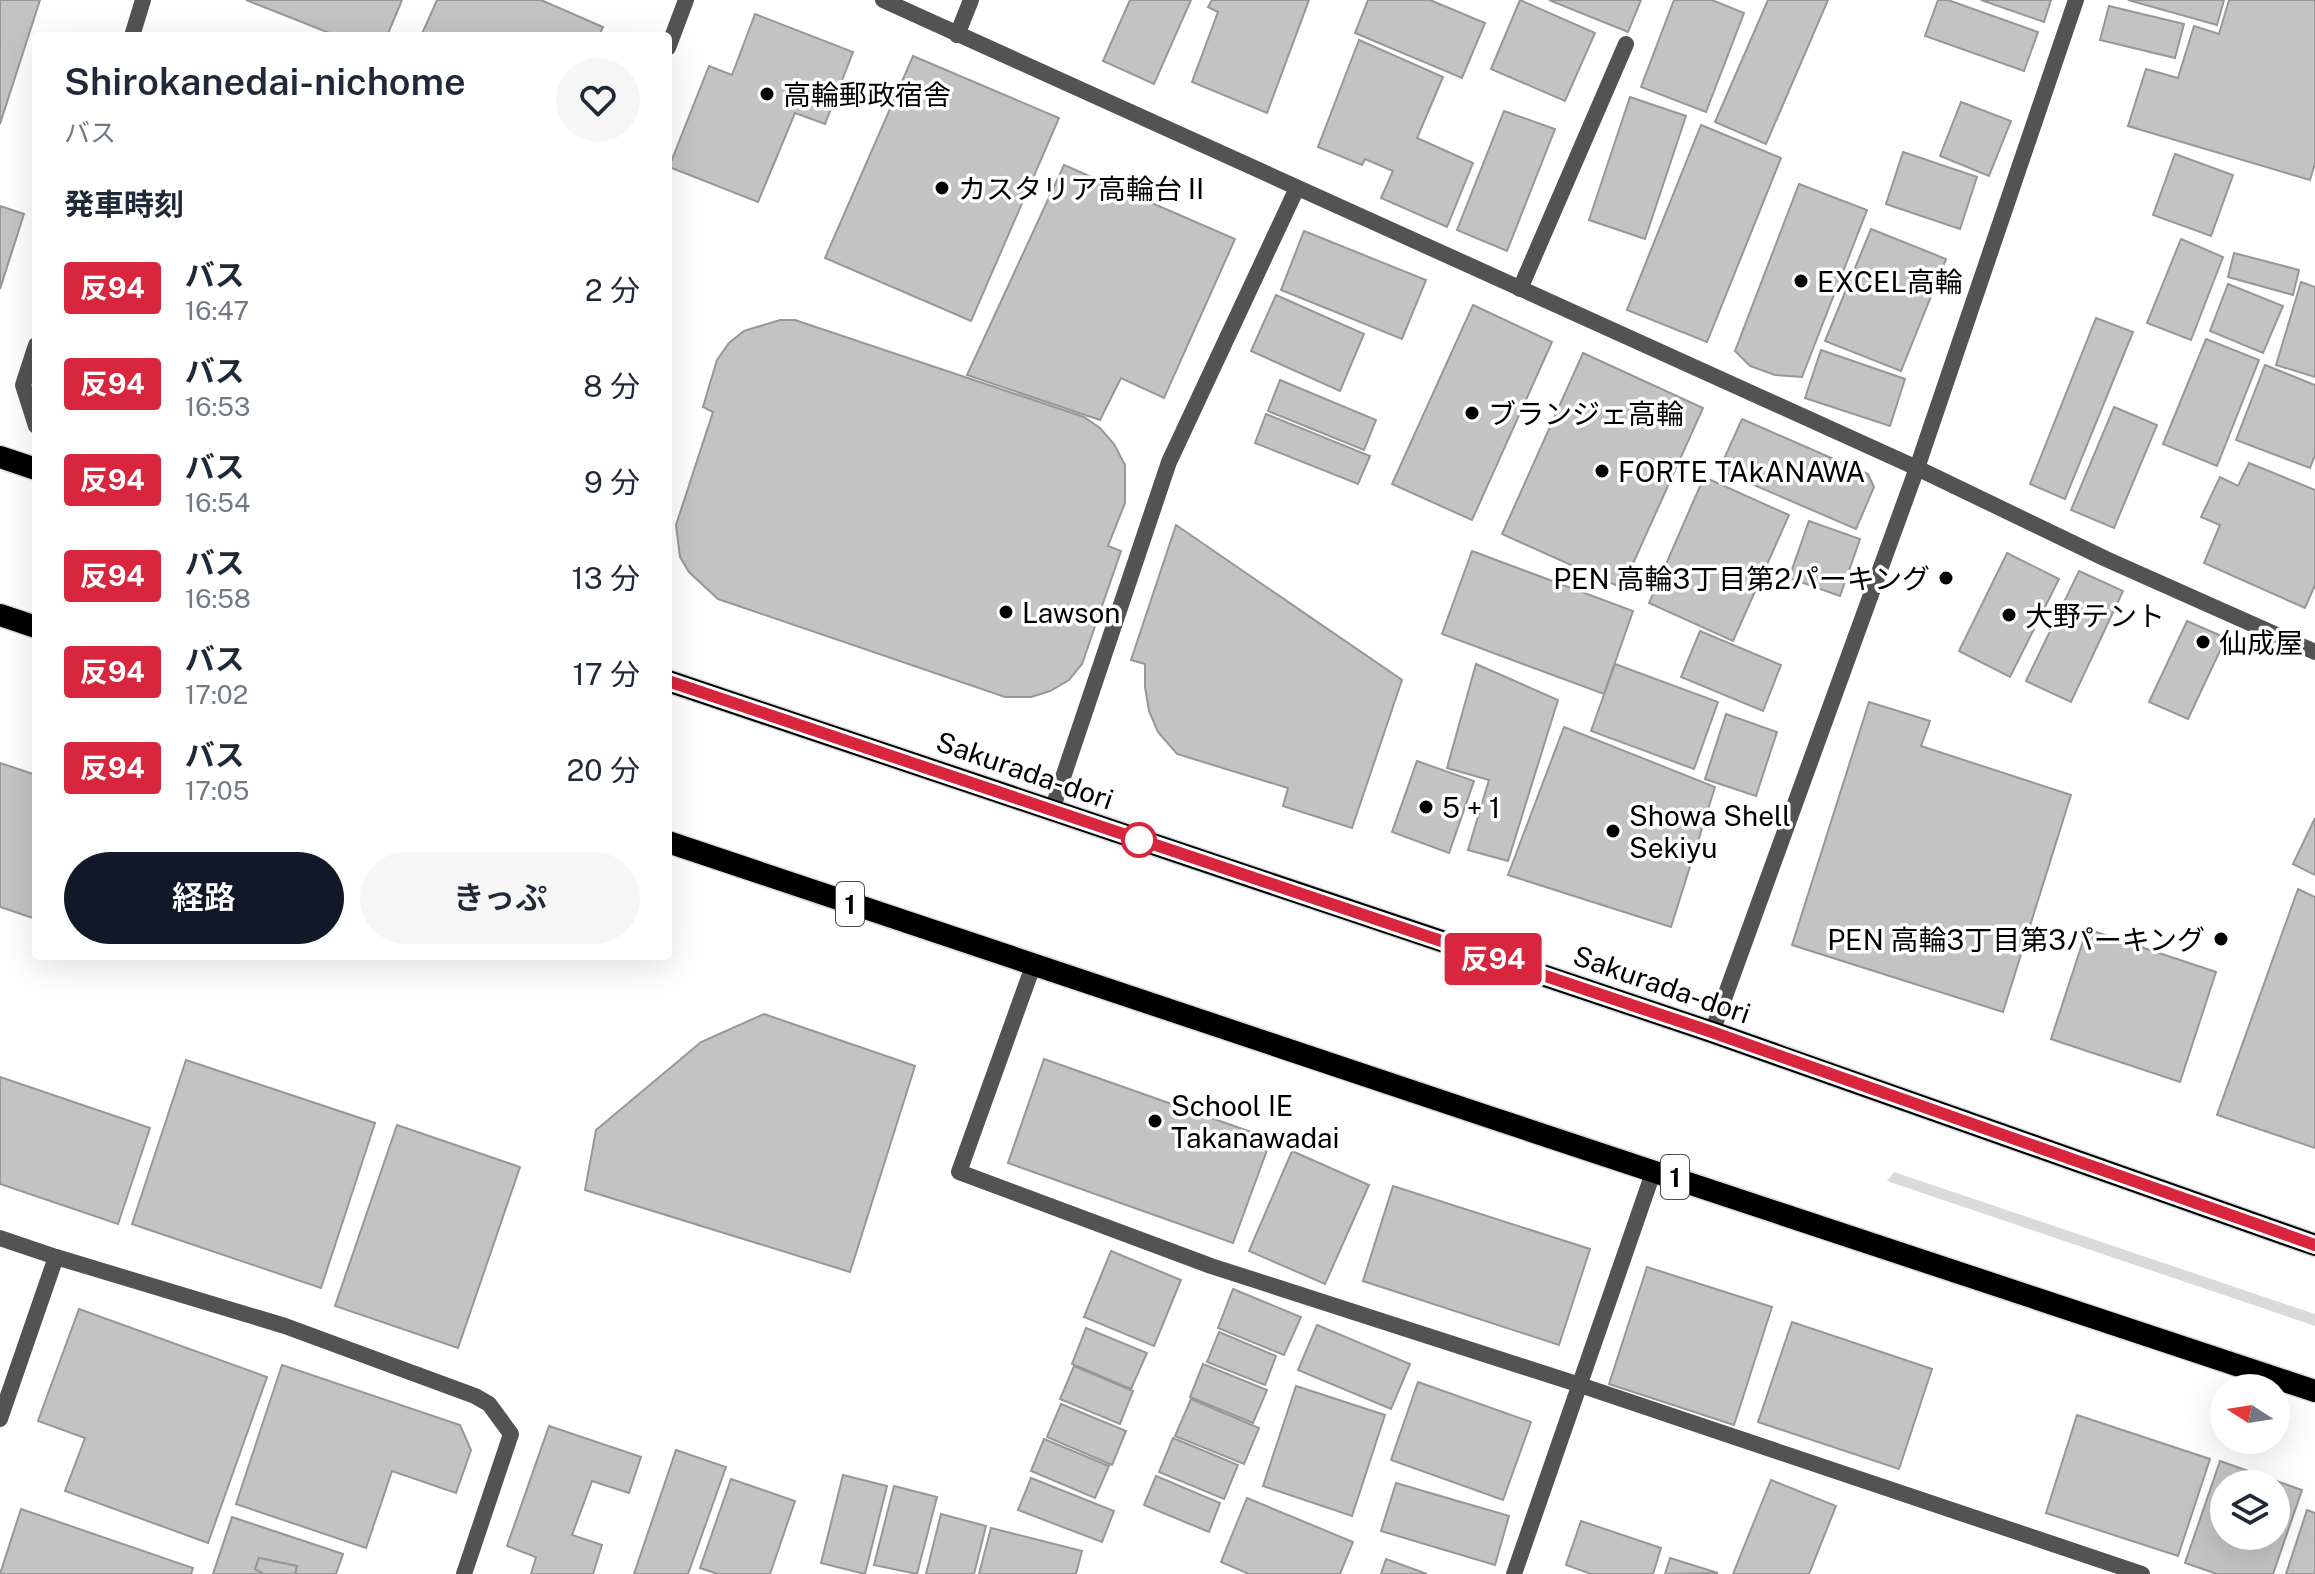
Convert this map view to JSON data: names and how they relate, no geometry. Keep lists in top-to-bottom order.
{
  "streets": {
    "highway": ["Sakurada-dori", "1"]
  },
  "places": [
    "高輪郵政宿舎",
    "カスタリア高輪台Ⅱ",
    "EXCEL高輪",
    "ブランジェ高輪",
    "FORTE TAkANAWA",
    "PEN 高輪3丁目第2パーキング",
    "Lawson",
    "大野テント",
    "仙成屋",
    "5 + 1",
    "Showa Shell Sekiyu",
    "PEN 高輪3丁目第3パーキング",
    "School IE Takanawadai"
  ],
  "lines": ["bus line 反94"],
  "north": "left",
  "page": {
    "on_map": "反94",
    "heading": [
      ["Shirokanedai-nichome", "バス"],
      "発車時刻"
    ],
    "list": [
      {
        "mark": "反94",
        "name": "バス",
        "note": "16:47",
        "value": "2 分"
      },
      {
        "mark": "反94",
        "name": "バス",
        "note": "16:53",
        "value": "8 分"
      },
      {
        "mark": "反94",
        "name": "バス",
        "note": "16:54",
        "value": "9 分"
      },
      {
        "mark": "反94",
        "name": "バス",
        "note": "16:58",
        "value": "13 分"
      },
      {
        "mark": "反94",
        "name": "バス",
        "note": "17:02",
        "value": "17 分"
      },
      {
        "mark": "反94",
        "name": "バス",
        "note": "17:05",
        "value": "20 分"
      }
    ],
    "buttons": ["経路", "きっぷ"]
  }
}
